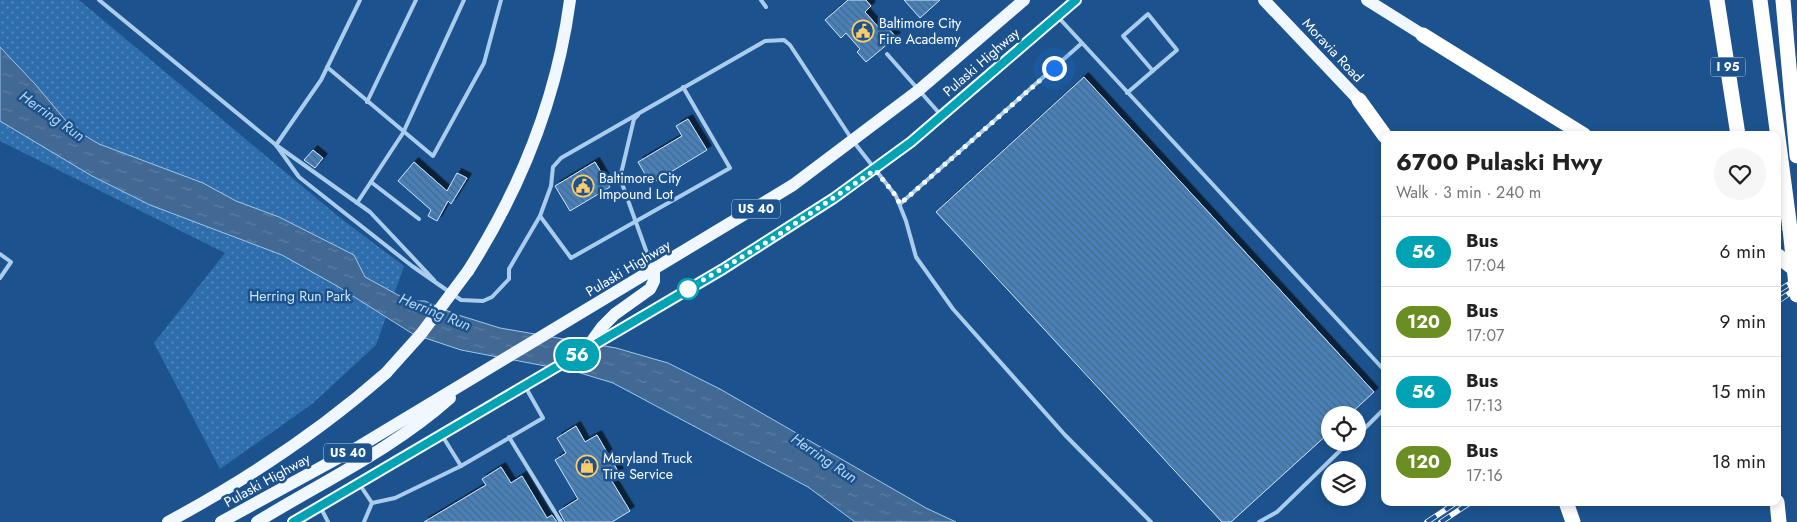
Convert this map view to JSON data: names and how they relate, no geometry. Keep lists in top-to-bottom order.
{
  "streets": {
    "highway": ["I 95"],
    "main road": ["Moravia Road", "Pulaski Highway", "US 40"]
  },
  "water": ["Herring Run"],
  "parks": ["Herring Run Park"],
  "places": {
    "public building": ["Baltimore City Fire Academy", "Baltimore City Impound Lot"],
    "shop": ["Maryland Truck Tire Service"]
  },
  "lines": ["bus line 56"],
  "page": {
    "on_map": "56",
    "heading": ["6700 Pulaski Hwy", "Walk · 3 min · 240 m"],
    "list": [
      {
        "mark": "56",
        "name": "Bus",
        "note": "17:04",
        "value": "6 min"
      },
      {
        "mark": "120",
        "name": "Bus",
        "note": "17:07",
        "value": "9 min"
      },
      {
        "mark": "56",
        "name": "Bus",
        "note": "17:13",
        "value": "15 min"
      },
      {
        "mark": "120",
        "name": "Bus",
        "note": "17:16",
        "value": "18 min"
      }
    ]
  }
}
